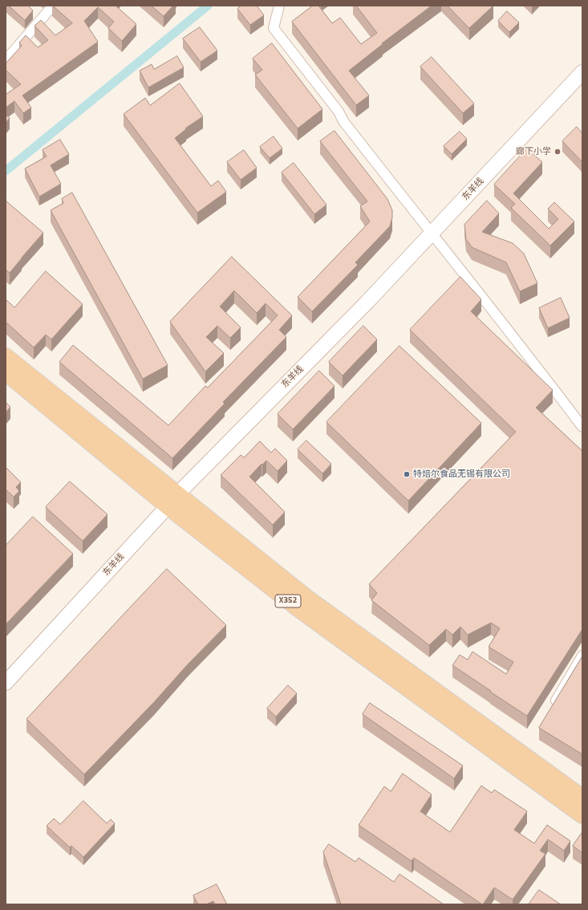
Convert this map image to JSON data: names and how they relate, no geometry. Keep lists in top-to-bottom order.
{
  "streets": {
    "main road": ["东羊线", "X352"]
  },
  "crossings": [
    ["东羊线", "X352"]
  ],
  "places": ["廊下小学", "特焙尔食品无锡有限公司"]
}
